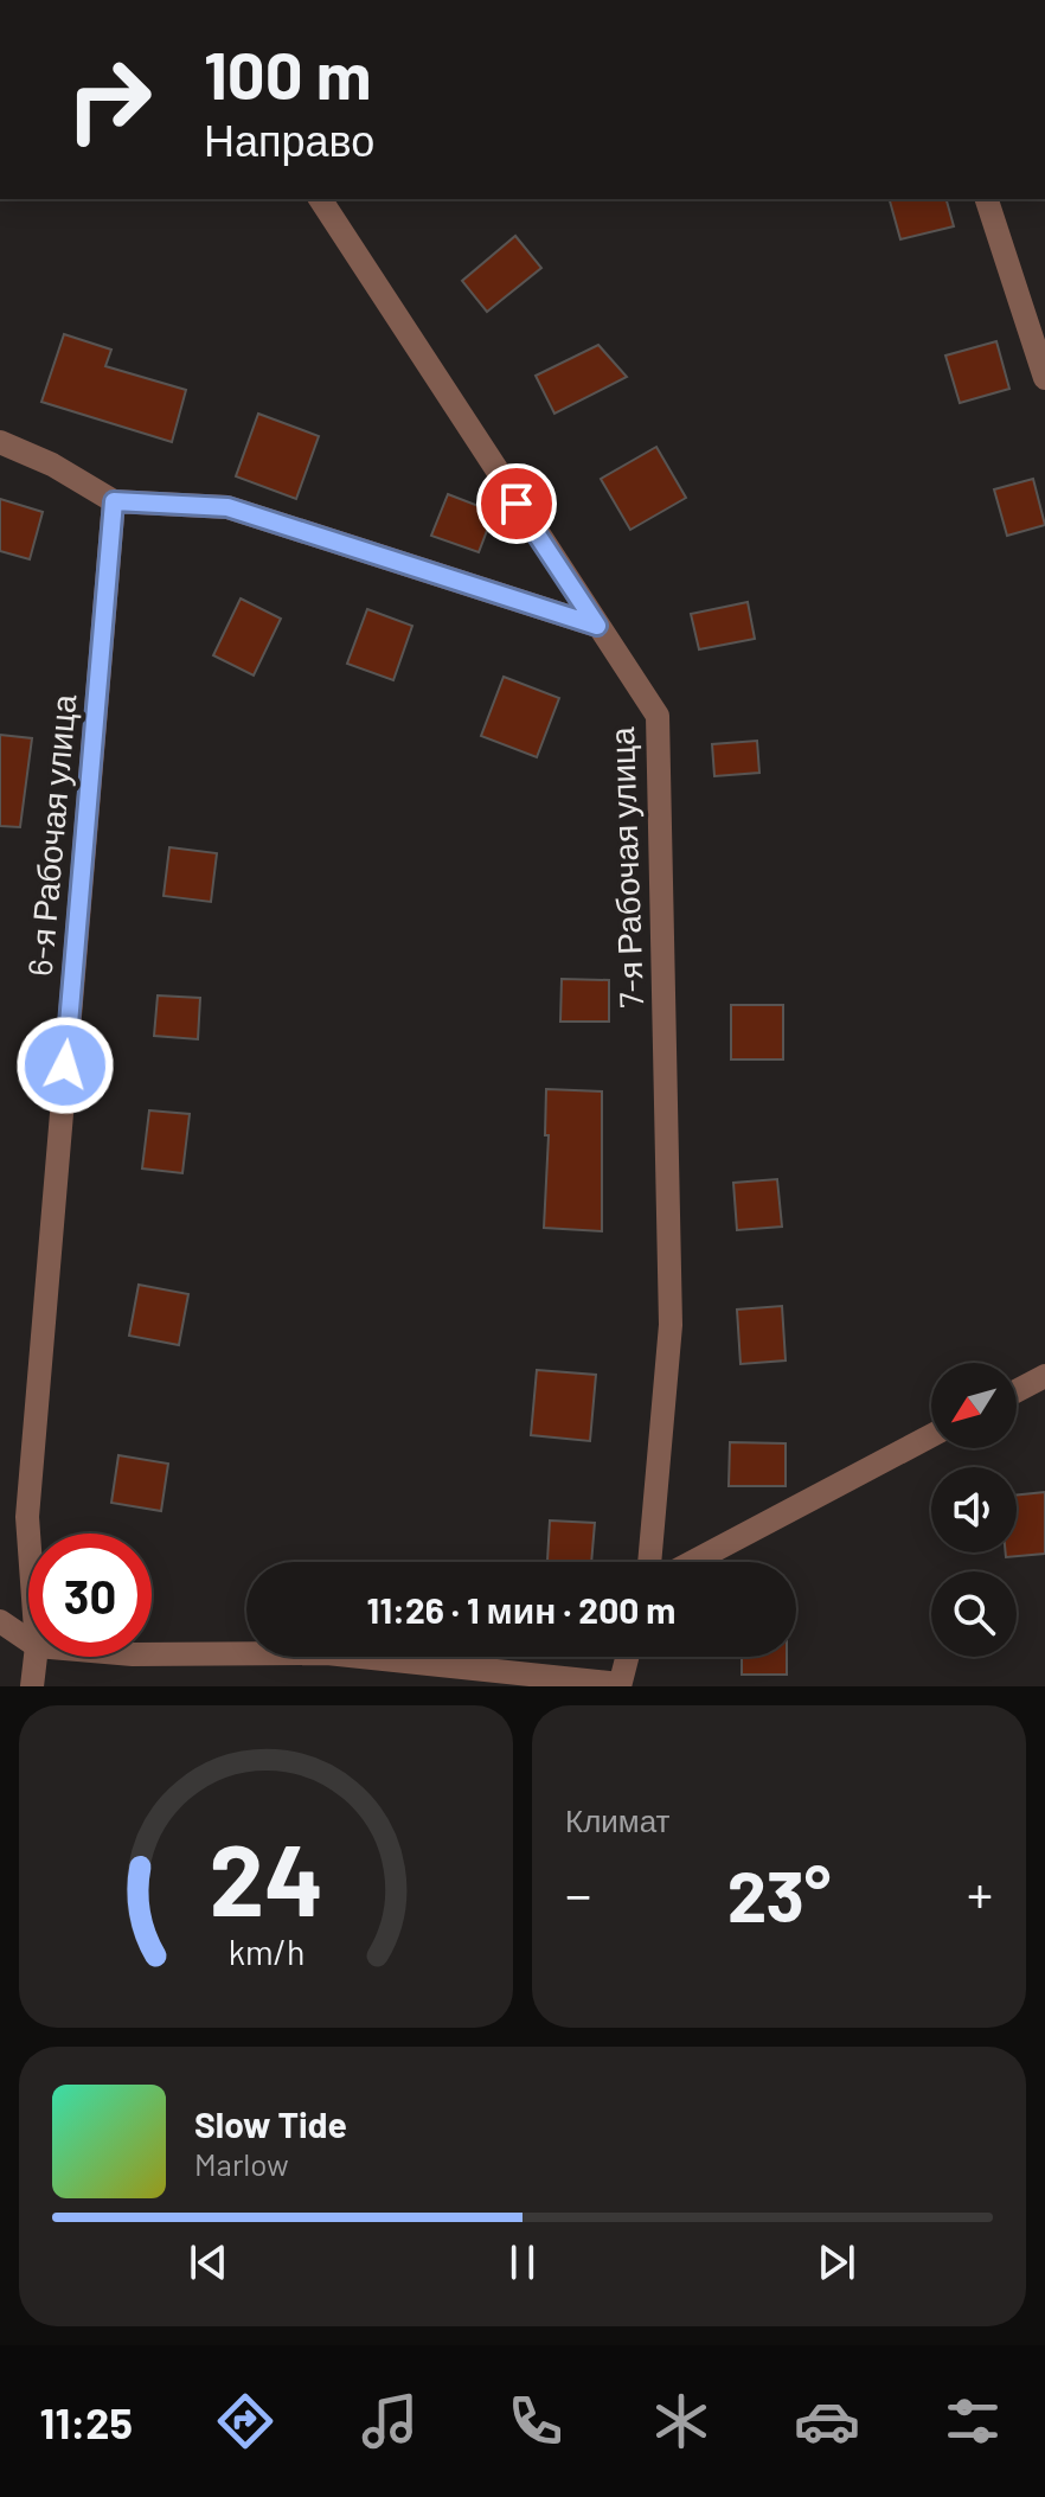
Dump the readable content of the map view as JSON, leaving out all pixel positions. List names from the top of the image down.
{
  "streets": {
    "street": ["6-я Рабочая улица", "7-я Рабочая улица"]
  },
  "north": "bottom left",
  "page": {
    "turn": ["100 m", "Направо"],
    "limit": "30",
    "trip": "11:26 · 1 мин · 200 m",
    "tile": "Климат",
    "heat": ["−", "23°", "+"],
    "song": ["Slow Tide", "Marlow"],
    "tabs": "11:25",
    "gauge": ["24", "km/h"]
  }
}
